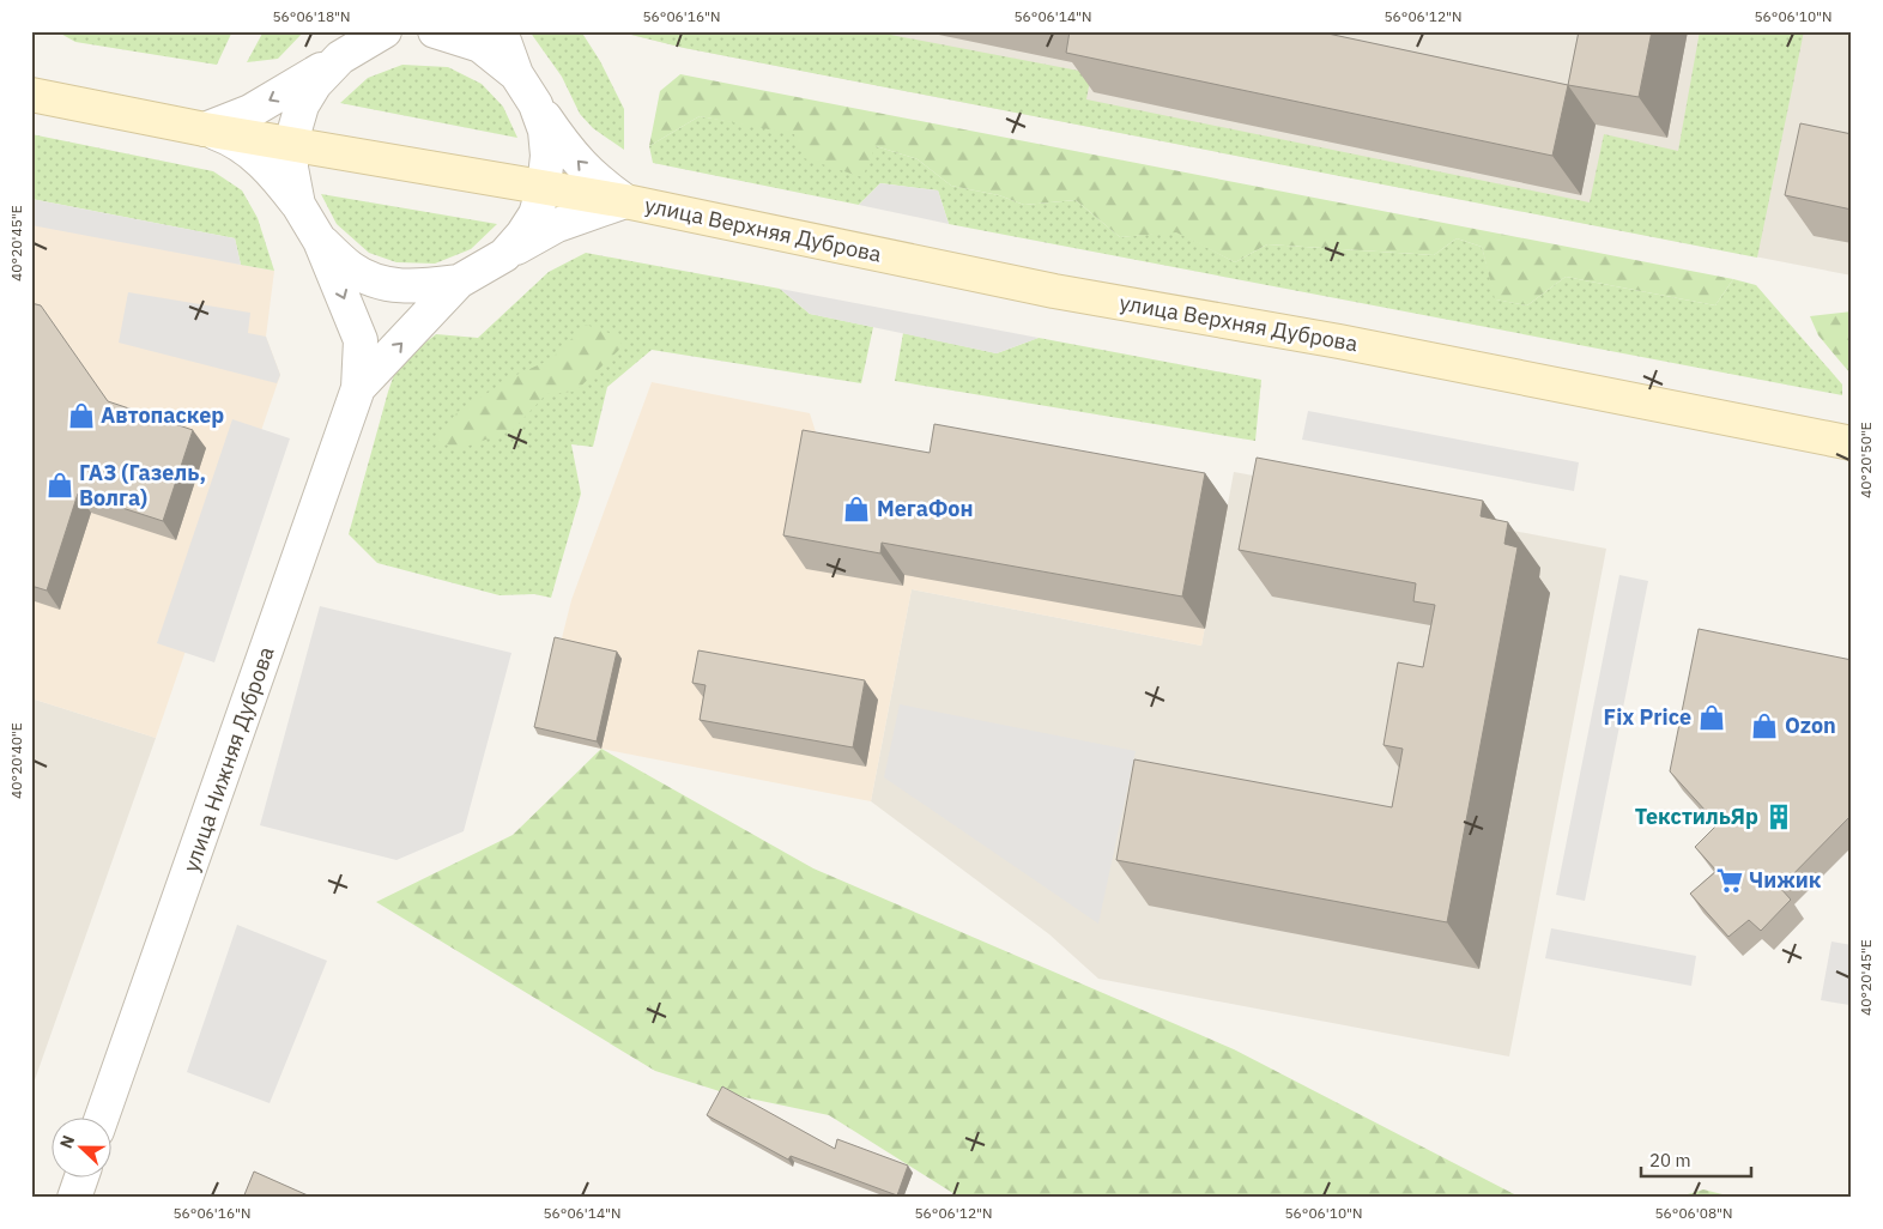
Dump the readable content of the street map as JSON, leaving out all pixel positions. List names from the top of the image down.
{
  "streets": {
    "main road": ["улица Верхняя Дуброва"],
    "street": ["улица Нижняя Дуброва"]
  },
  "crossings": [
    ["улица Верхняя Дуброва", "улица Нижняя Дуброва"]
  ],
  "places": {
    "shop": [
      "Автопаскер",
      "ГАЗ (Газель, Волга)",
      "МегаФон",
      "Fix Price",
      "Ozon"
    ],
    "building": ["ТекстильЯр"],
    "supermarket": ["Чижик"]
  },
  "scale_bar": "20 m",
  "north": "left",
  "coordinates": [
    "56°06'18\"N",
    "56°06'16\"N",
    "56°06'14\"N",
    "56°06'12\"N",
    "56°06'10\"N",
    "40°20'45\"E",
    "40°20'50\"E",
    "40°20'40\"E",
    "56°06'08\"N"
  ]
}
